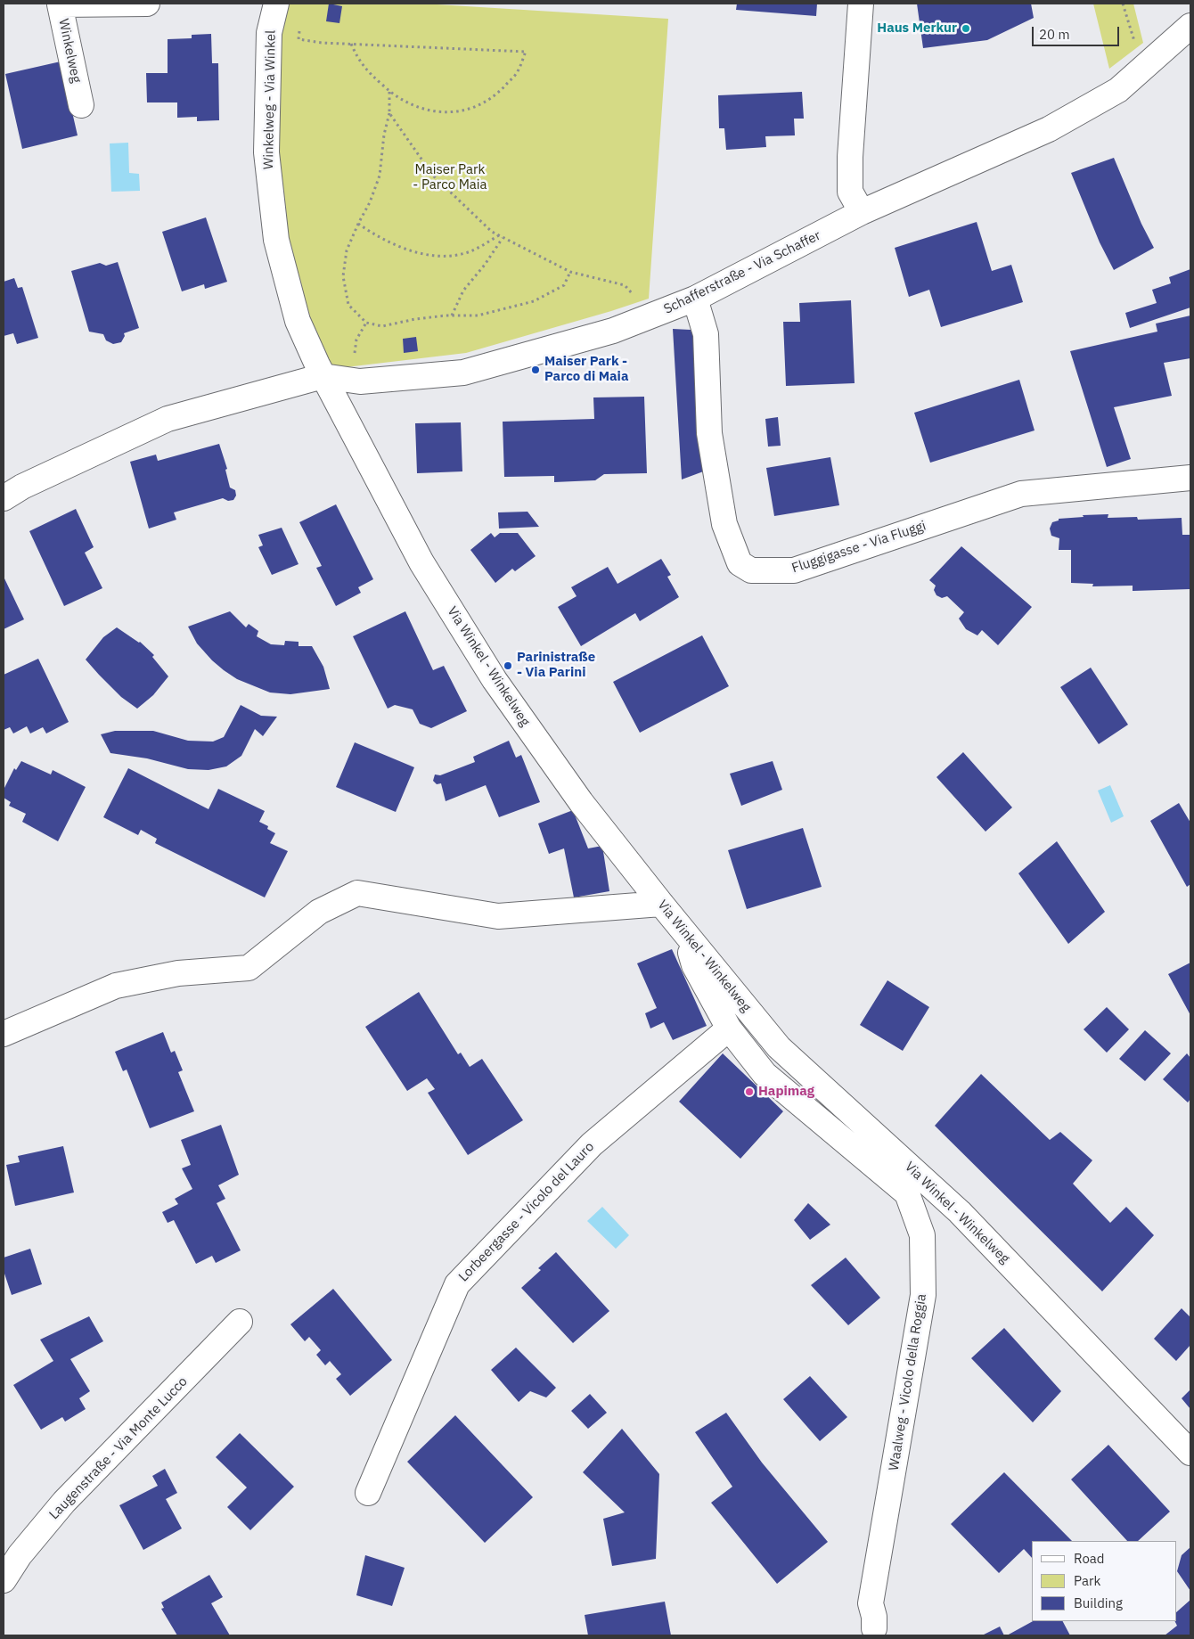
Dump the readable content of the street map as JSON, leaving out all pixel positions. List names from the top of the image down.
{
  "streets": {
    "street": [
      "Winkelweg",
      "Winkelweg - Via Winkel",
      "Schafferstraße - Via Schaffer",
      "Fluggigasse - Via Fluggi",
      "Via Winkel - Winkelweg",
      "Lorbeergasse - Vicolo del Lauro",
      "Waalweg - Vicolo della Roggia",
      "Laugenstraße - Via Monte Lucco"
    ]
  },
  "crossings": [
    ["Winkelweg - Via Winkel", "Schafferstraße - Via Schaffer"],
    ["Winkelweg - Via Winkel", "Via Winkel - Winkelweg"],
    ["Schafferstraße - Via Schaffer", "Fluggigasse - Via Fluggi"],
    ["Schafferstraße - Via Schaffer", "Via Winkel - Winkelweg"],
    ["Via Winkel - Winkelweg", "Waalweg - Vicolo della Roggia"],
    ["Lorbeergasse - Vicolo del Lauro", "Waalweg - Vicolo della Roggia"]
  ],
  "parks": ["Maiser Park - Parco Maia"],
  "places": [
    "Haus Merkur",
    "Maiser Park - Parco di Maia",
    "Parinistraße - Via Parini",
    "Hapimag"
  ],
  "legend": ["Road", "Park", "Building"],
  "scale_bar": "20 m"
}
